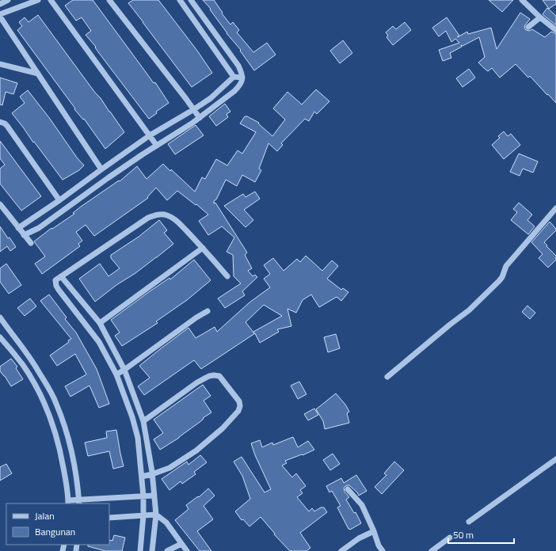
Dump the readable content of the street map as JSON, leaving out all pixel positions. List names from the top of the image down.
{
  "legend": ["Jalan", "Bangunan"],
  "scale_bar": "50 m"
}
